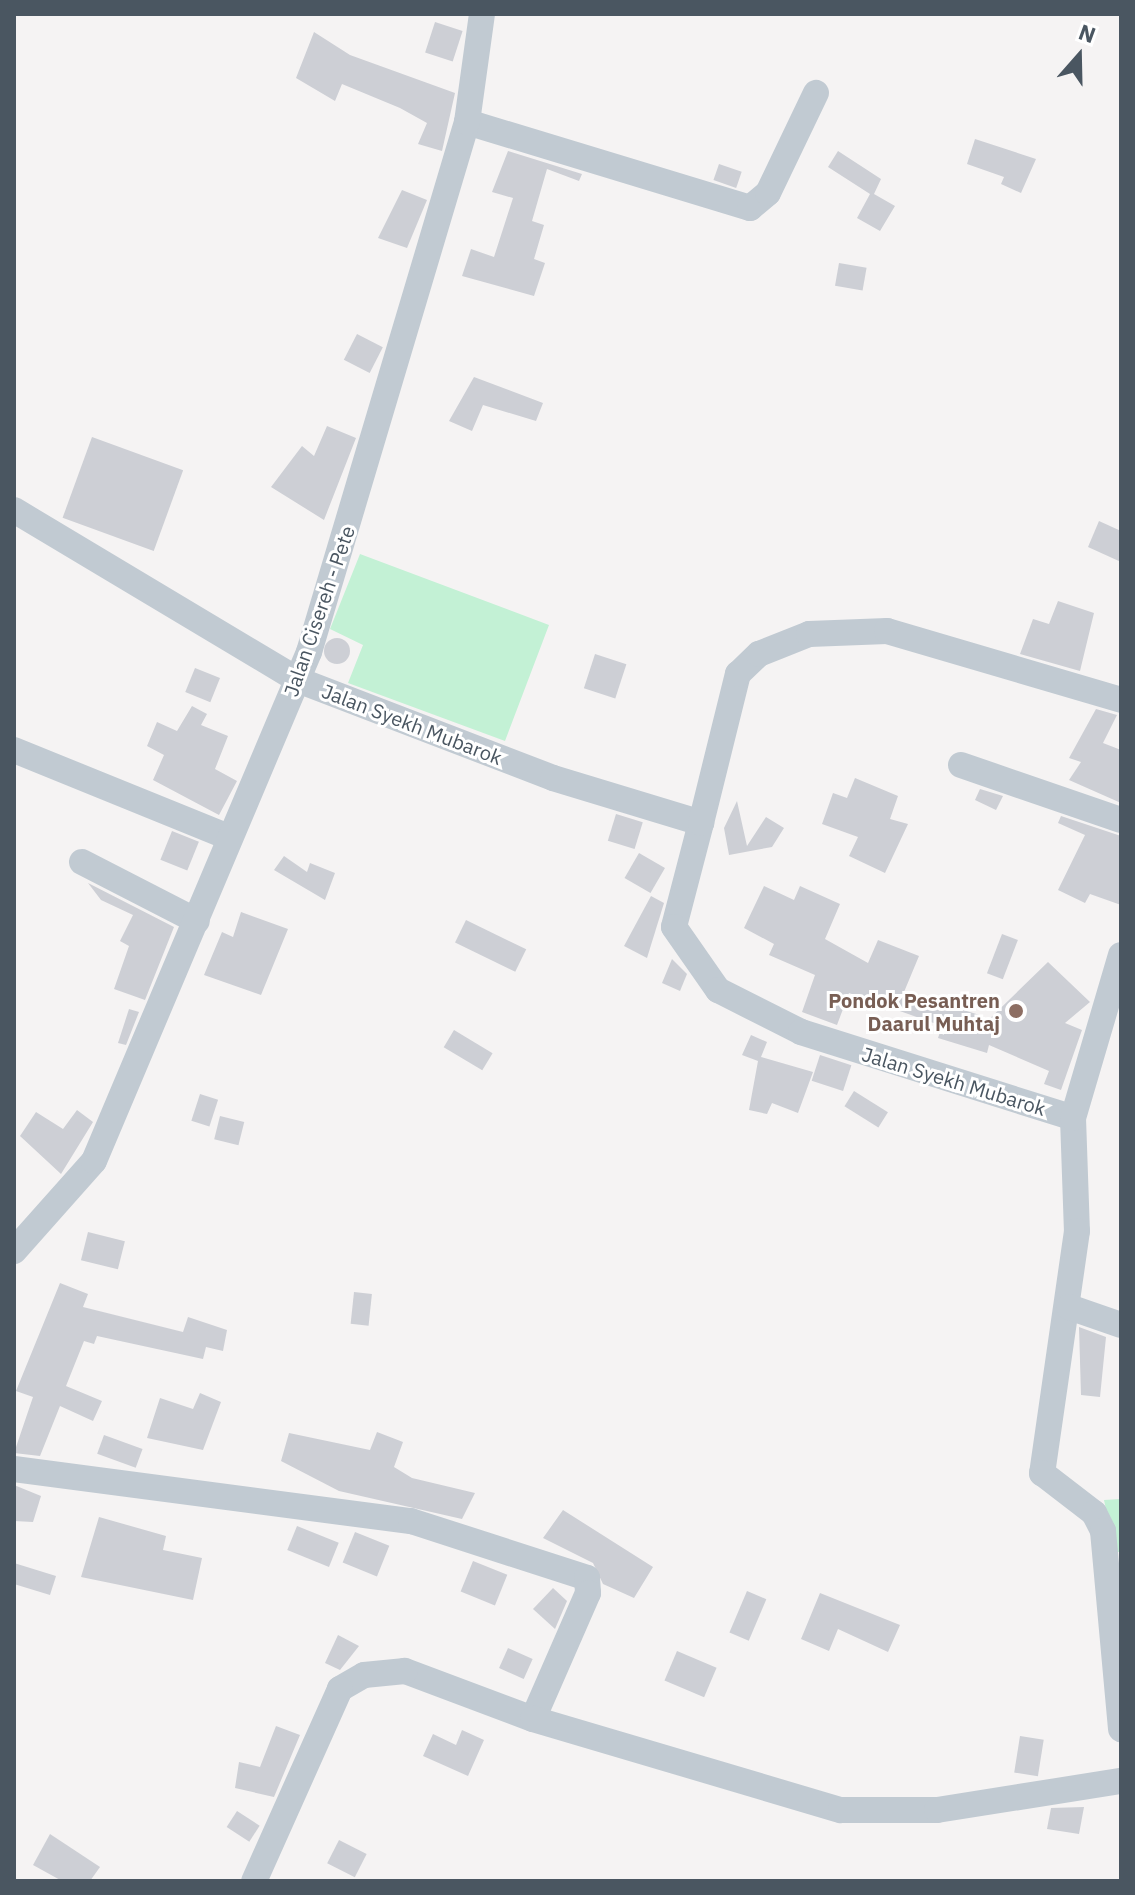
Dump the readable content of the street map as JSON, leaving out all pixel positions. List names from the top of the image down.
{
  "streets": {
    "street": ["Jalan Cisereh - Pete", "Jalan Syekh Mubarok"]
  },
  "crossings": [
    ["Jalan Cisereh - Pete", "Jalan Syekh Mubarok"]
  ],
  "places": ["Pondok Pesantren Daarul Muhtaj"],
  "north": "top"
}
